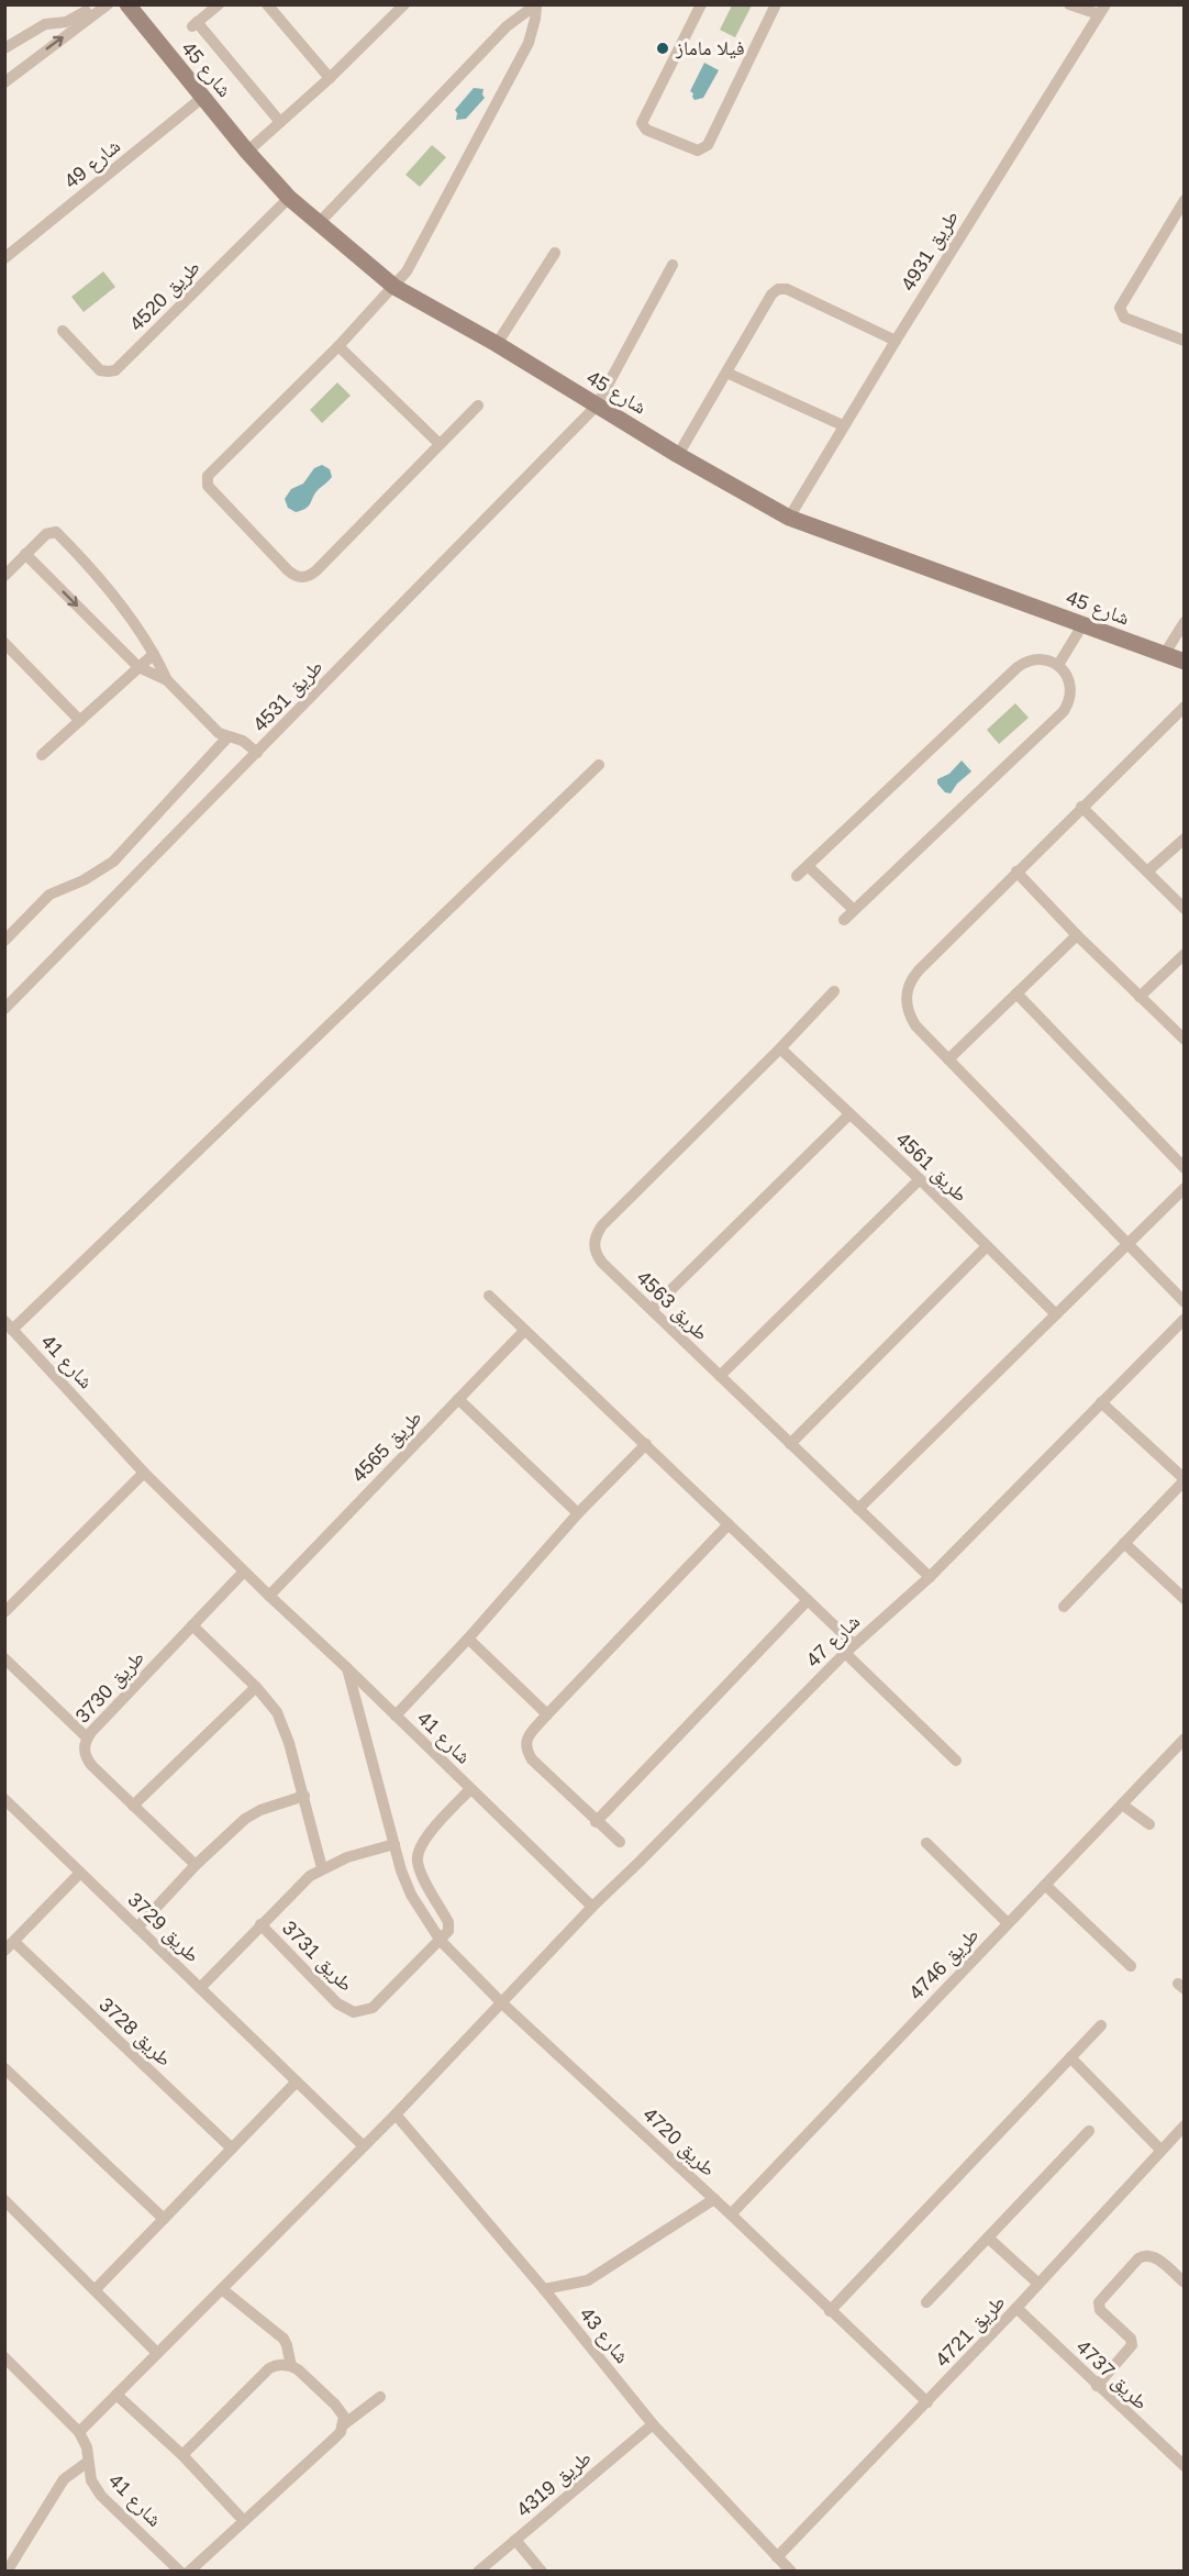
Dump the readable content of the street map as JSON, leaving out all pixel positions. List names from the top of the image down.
{
  "streets": {
    "street": [
      "شارع 45",
      "شارع 49",
      "طريق 4931",
      "طريق 4520",
      "طريق 4531",
      "طريق 4561",
      "طريق 4563",
      "شارع 41",
      "طريق 4565",
      "شارع 47",
      "طريق 3730",
      "طريق 3729",
      "طريق 3731",
      "طريق 4746",
      "طريق 3728",
      "طريق 4720",
      "طريق 4721",
      "شارع 43",
      "طريق 4737",
      "طريق 4319"
    ]
  },
  "crossings": [
    ["شارع 45", "شارع 49"],
    ["شارع 45", "طريق 4931"],
    ["شارع 45", "طريق 4520"],
    ["شارع 45", "طريق 4531"],
    ["طريق 4561", "طريق 4563"],
    ["طريق 4563", "شارع 47"],
    ["شارع 41", "طريق 4565"],
    ["شارع 41", "شارع 47"],
    ["شارع 41", "طريق 3730"],
    ["طريق 3729", "طريق 3731"],
    ["طريق 4746", "طريق 4720"],
    ["طريق 4720", "طريق 4721"],
    ["طريق 4721", "شارع 43"],
    ["طريق 4721", "طريق 4737"],
    ["شارع 43", "طريق 4319"]
  ],
  "places": ["فيلا ماماز"]
}
